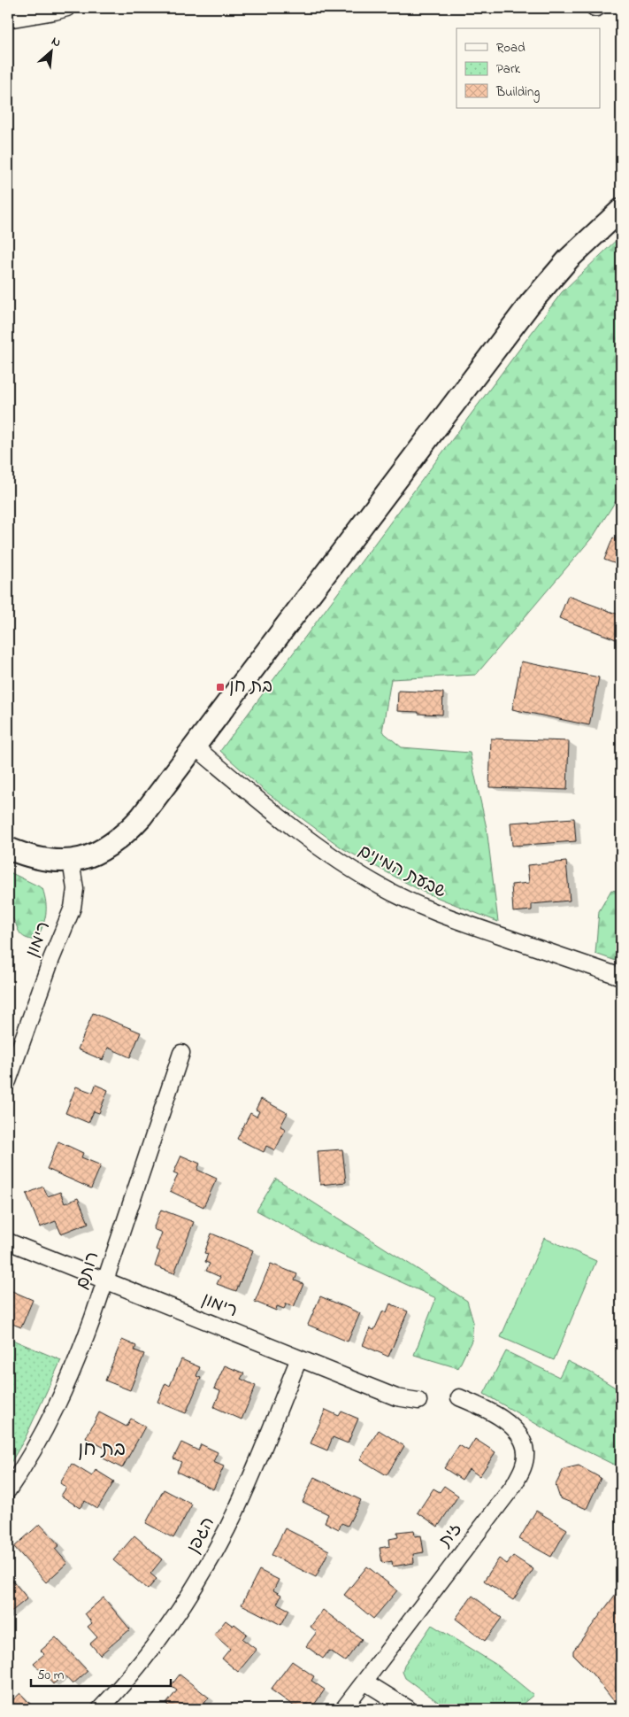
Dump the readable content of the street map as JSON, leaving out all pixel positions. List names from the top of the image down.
{
  "streets": {
    "street": [
      "שבעת המינים",
      "רימון",
      "רותם",
      "הגפן",
      "זית"
    ]
  },
  "crossings": [
    ["רימון", "רותם"],
    ["רימון", "הגפן"]
  ],
  "districts": ["בת חן"],
  "places": {
    "transit": ["בת חן"]
  },
  "legend": ["Road", "Park", "Building"],
  "scale_bar": "50 m",
  "north": "top right"
}
